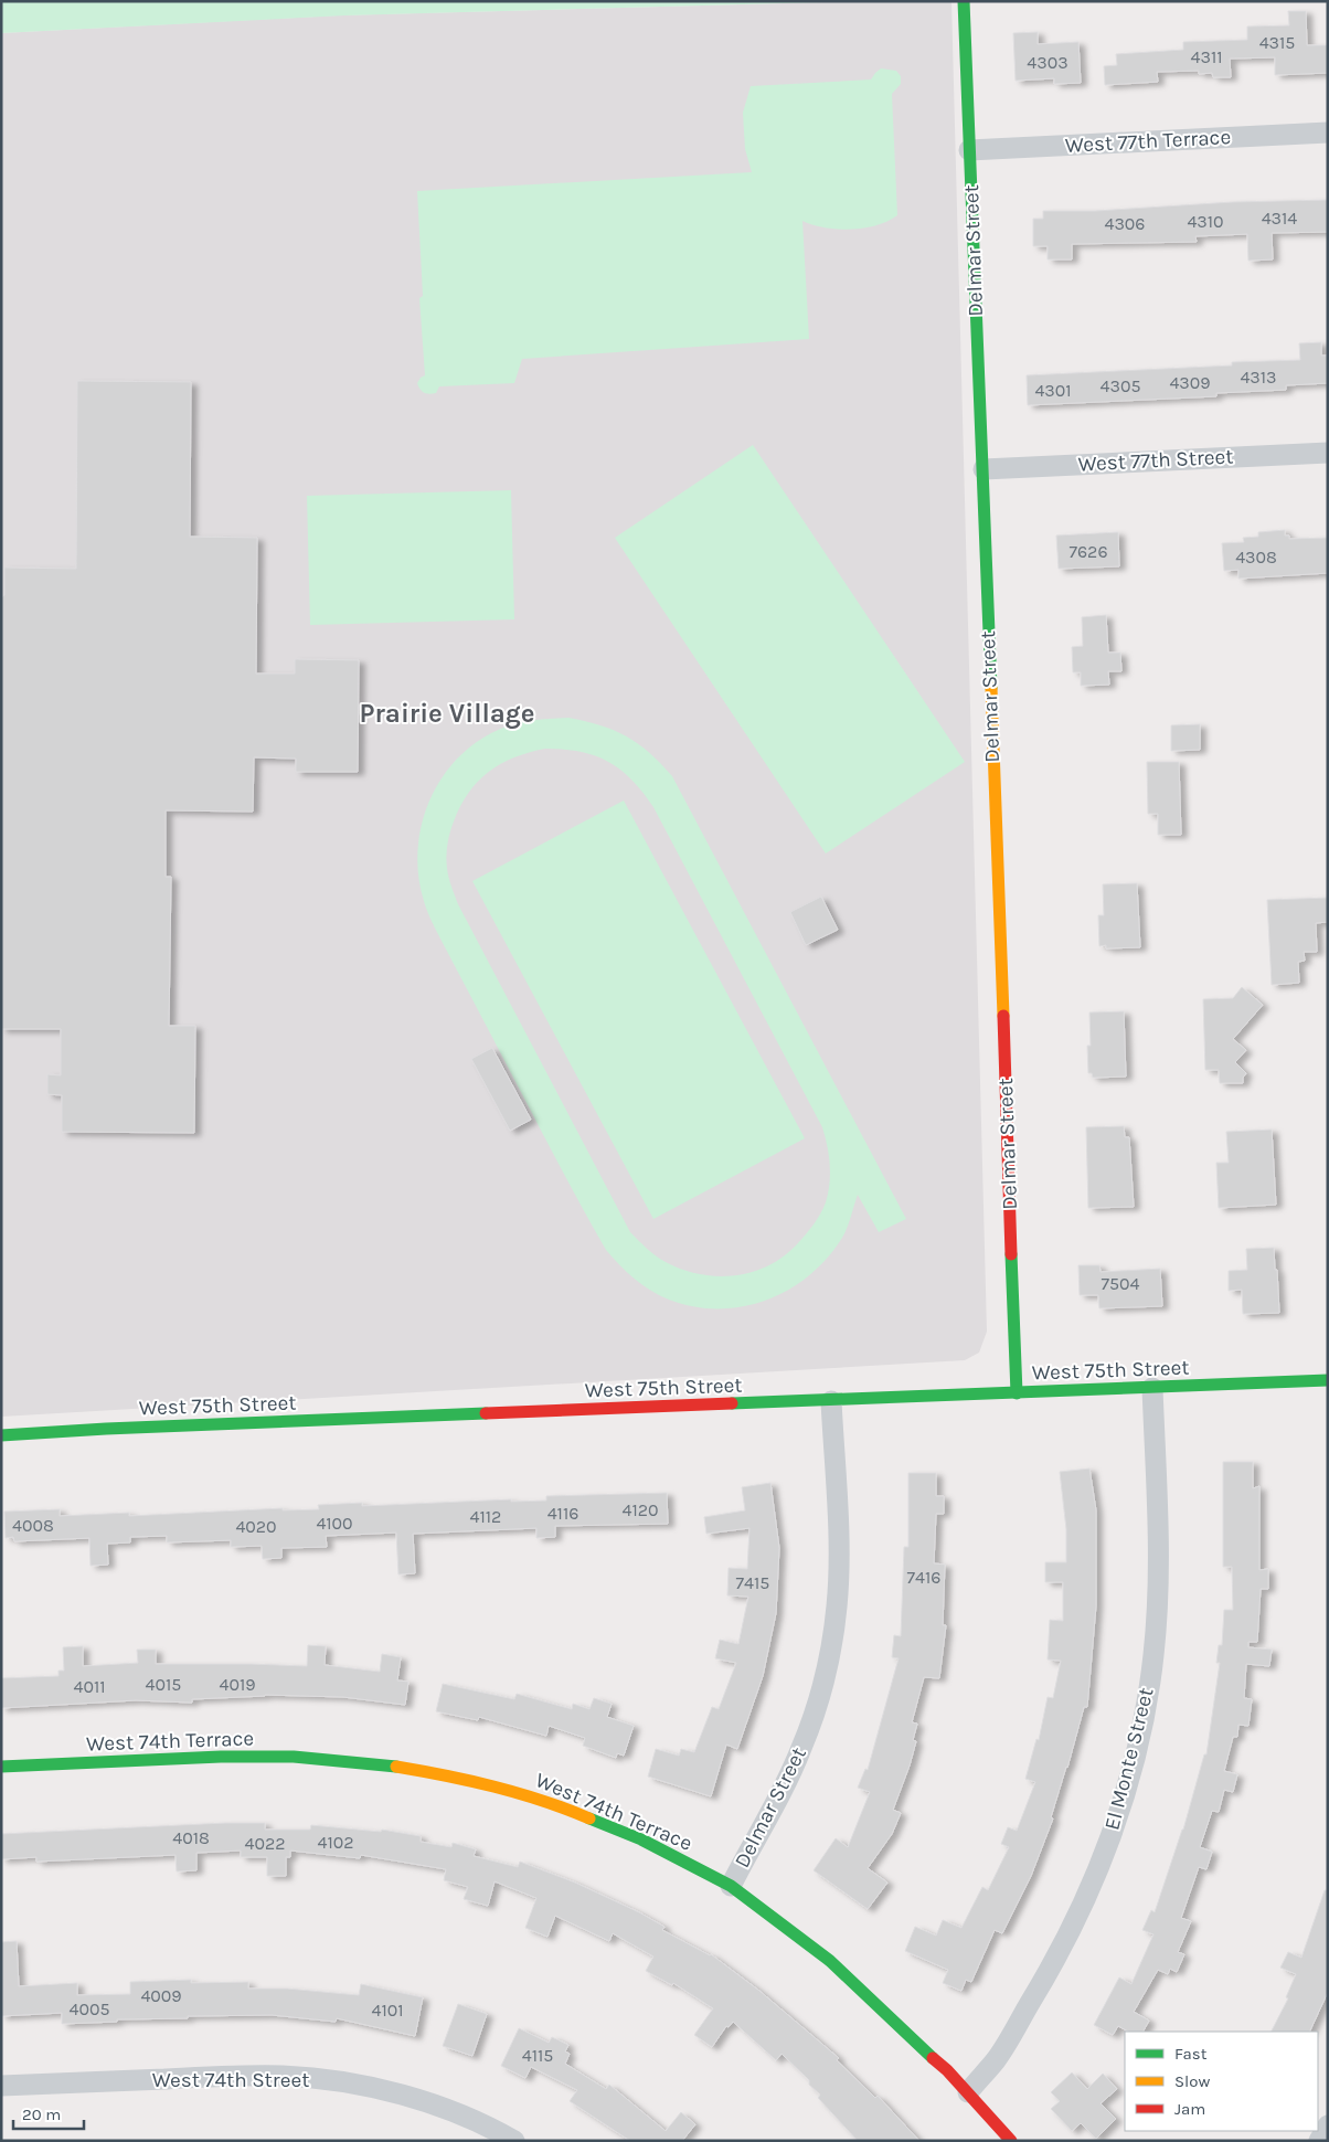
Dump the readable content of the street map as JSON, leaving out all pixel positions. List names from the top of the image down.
{
  "streets": {
    "street": [
      "West 77th Terrace",
      "Delmar Street",
      "West 77th Street",
      "West 75th Street",
      "West 74th Terrace",
      "El Monte Street",
      "West 74th Street"
    ]
  },
  "crossings": [
    ["West 77th Terrace", "Delmar Street"],
    ["Delmar Street", "West 77th Street"],
    ["Delmar Street", "West 75th Street"],
    ["Delmar Street", "West 74th Terrace"],
    ["West 75th Street", "El Monte Street"],
    ["West 74th Terrace", "El Monte Street"]
  ],
  "districts": ["Prairie Village"],
  "house_numbers": [
    "4315",
    "4311",
    "4303",
    "4314",
    "4310",
    "4306",
    "4313",
    "4309",
    "4305",
    "4301",
    "7626",
    "4308",
    "7504",
    "4120",
    "4116",
    "4112",
    "4100",
    "4008",
    "4020",
    "7416",
    "7415",
    "4015",
    "4019",
    "4011",
    "4018",
    "4102",
    "4022",
    "4009",
    "4005",
    "4101",
    "4115"
  ],
  "legend": ["Fast", "Slow", "Jam"],
  "scale_bar": "20 m"
}
